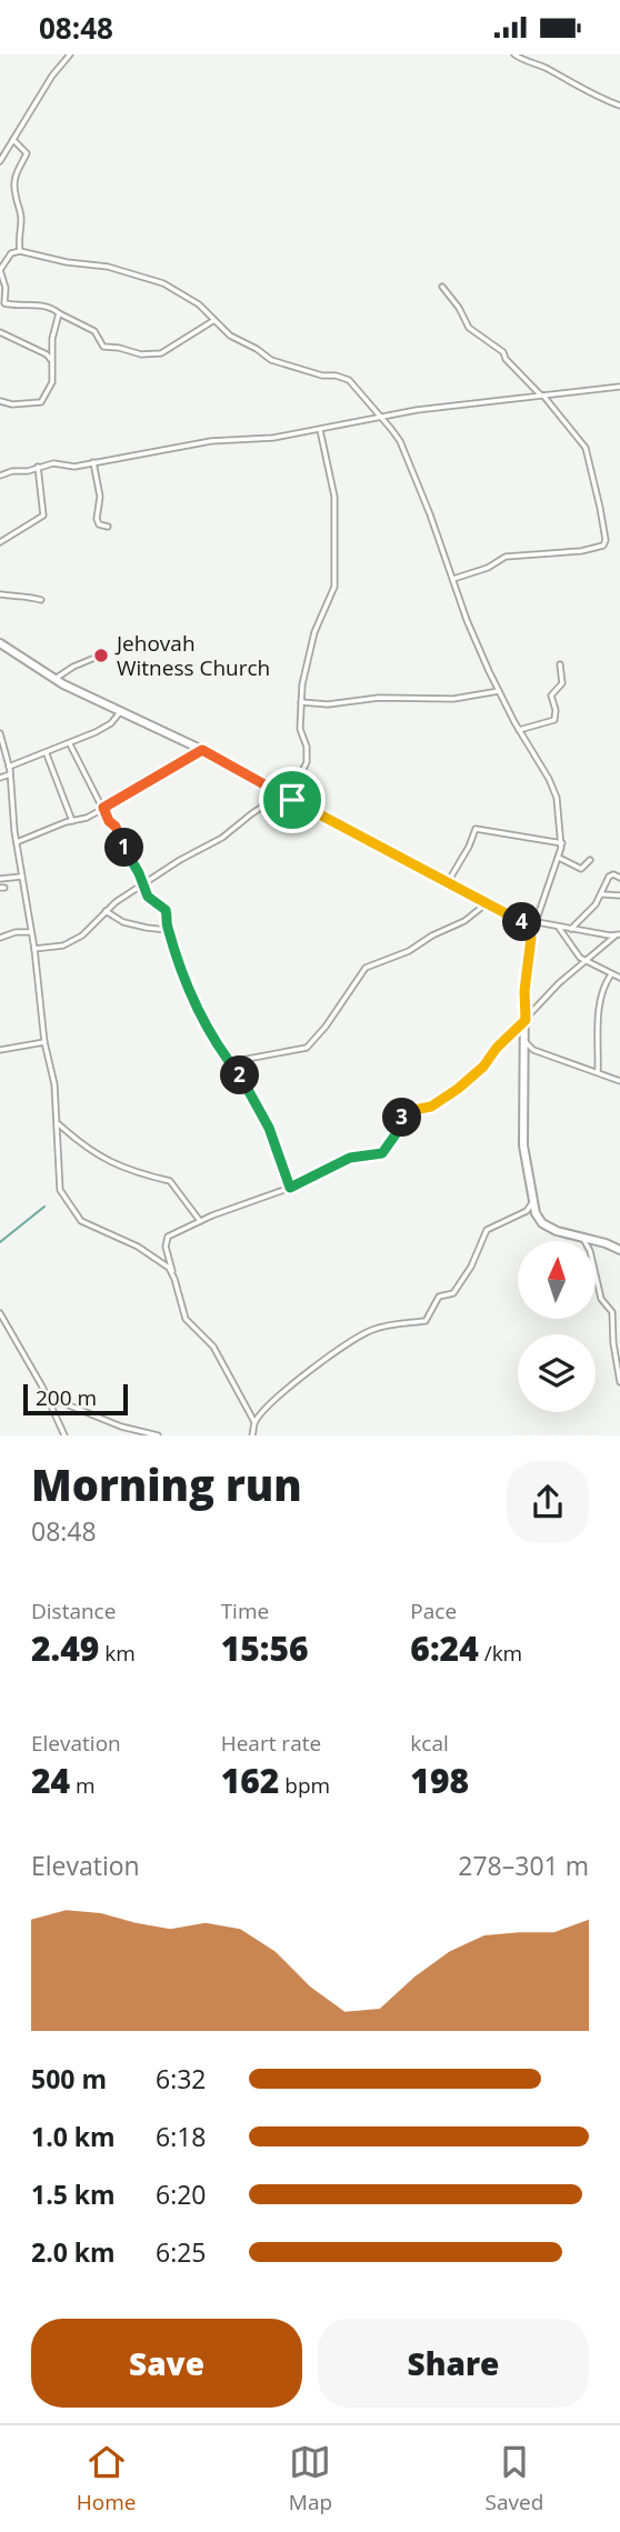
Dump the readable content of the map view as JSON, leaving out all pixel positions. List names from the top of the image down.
{
  "places": ["Jehovah Witness Church"],
  "scale_bar": "200 m",
  "north": "top",
  "page": {
    "status": "08:48",
    "pins": [
      "1",
      "4",
      "2",
      "3"
    ],
    "scale": "200 m",
    "heading": ["Morning run", "08:48"],
    "stats": [
      ["Distance", "2.49 km"],
      ["Time", "15:56"],
      ["Pace", "6:24 /km"],
      ["Elevation", "24 m"],
      ["Heart rate", "162 bpm"],
      ["kcal", "198"]
    ],
    "chart": ["Elevation", "278–301 m"],
    "list": [
      {
        "name": "500 m",
        "note": "6:32"
      },
      {
        "name": "1.0 km",
        "note": "6:18"
      },
      {
        "name": "1.5 km",
        "note": "6:20"
      },
      {
        "name": "2.0 km",
        "note": "6:25"
      }
    ],
    "buttons": ["Save", "Share"],
    "tabs": ["Home", "Map", "Saved"]
  }
}
